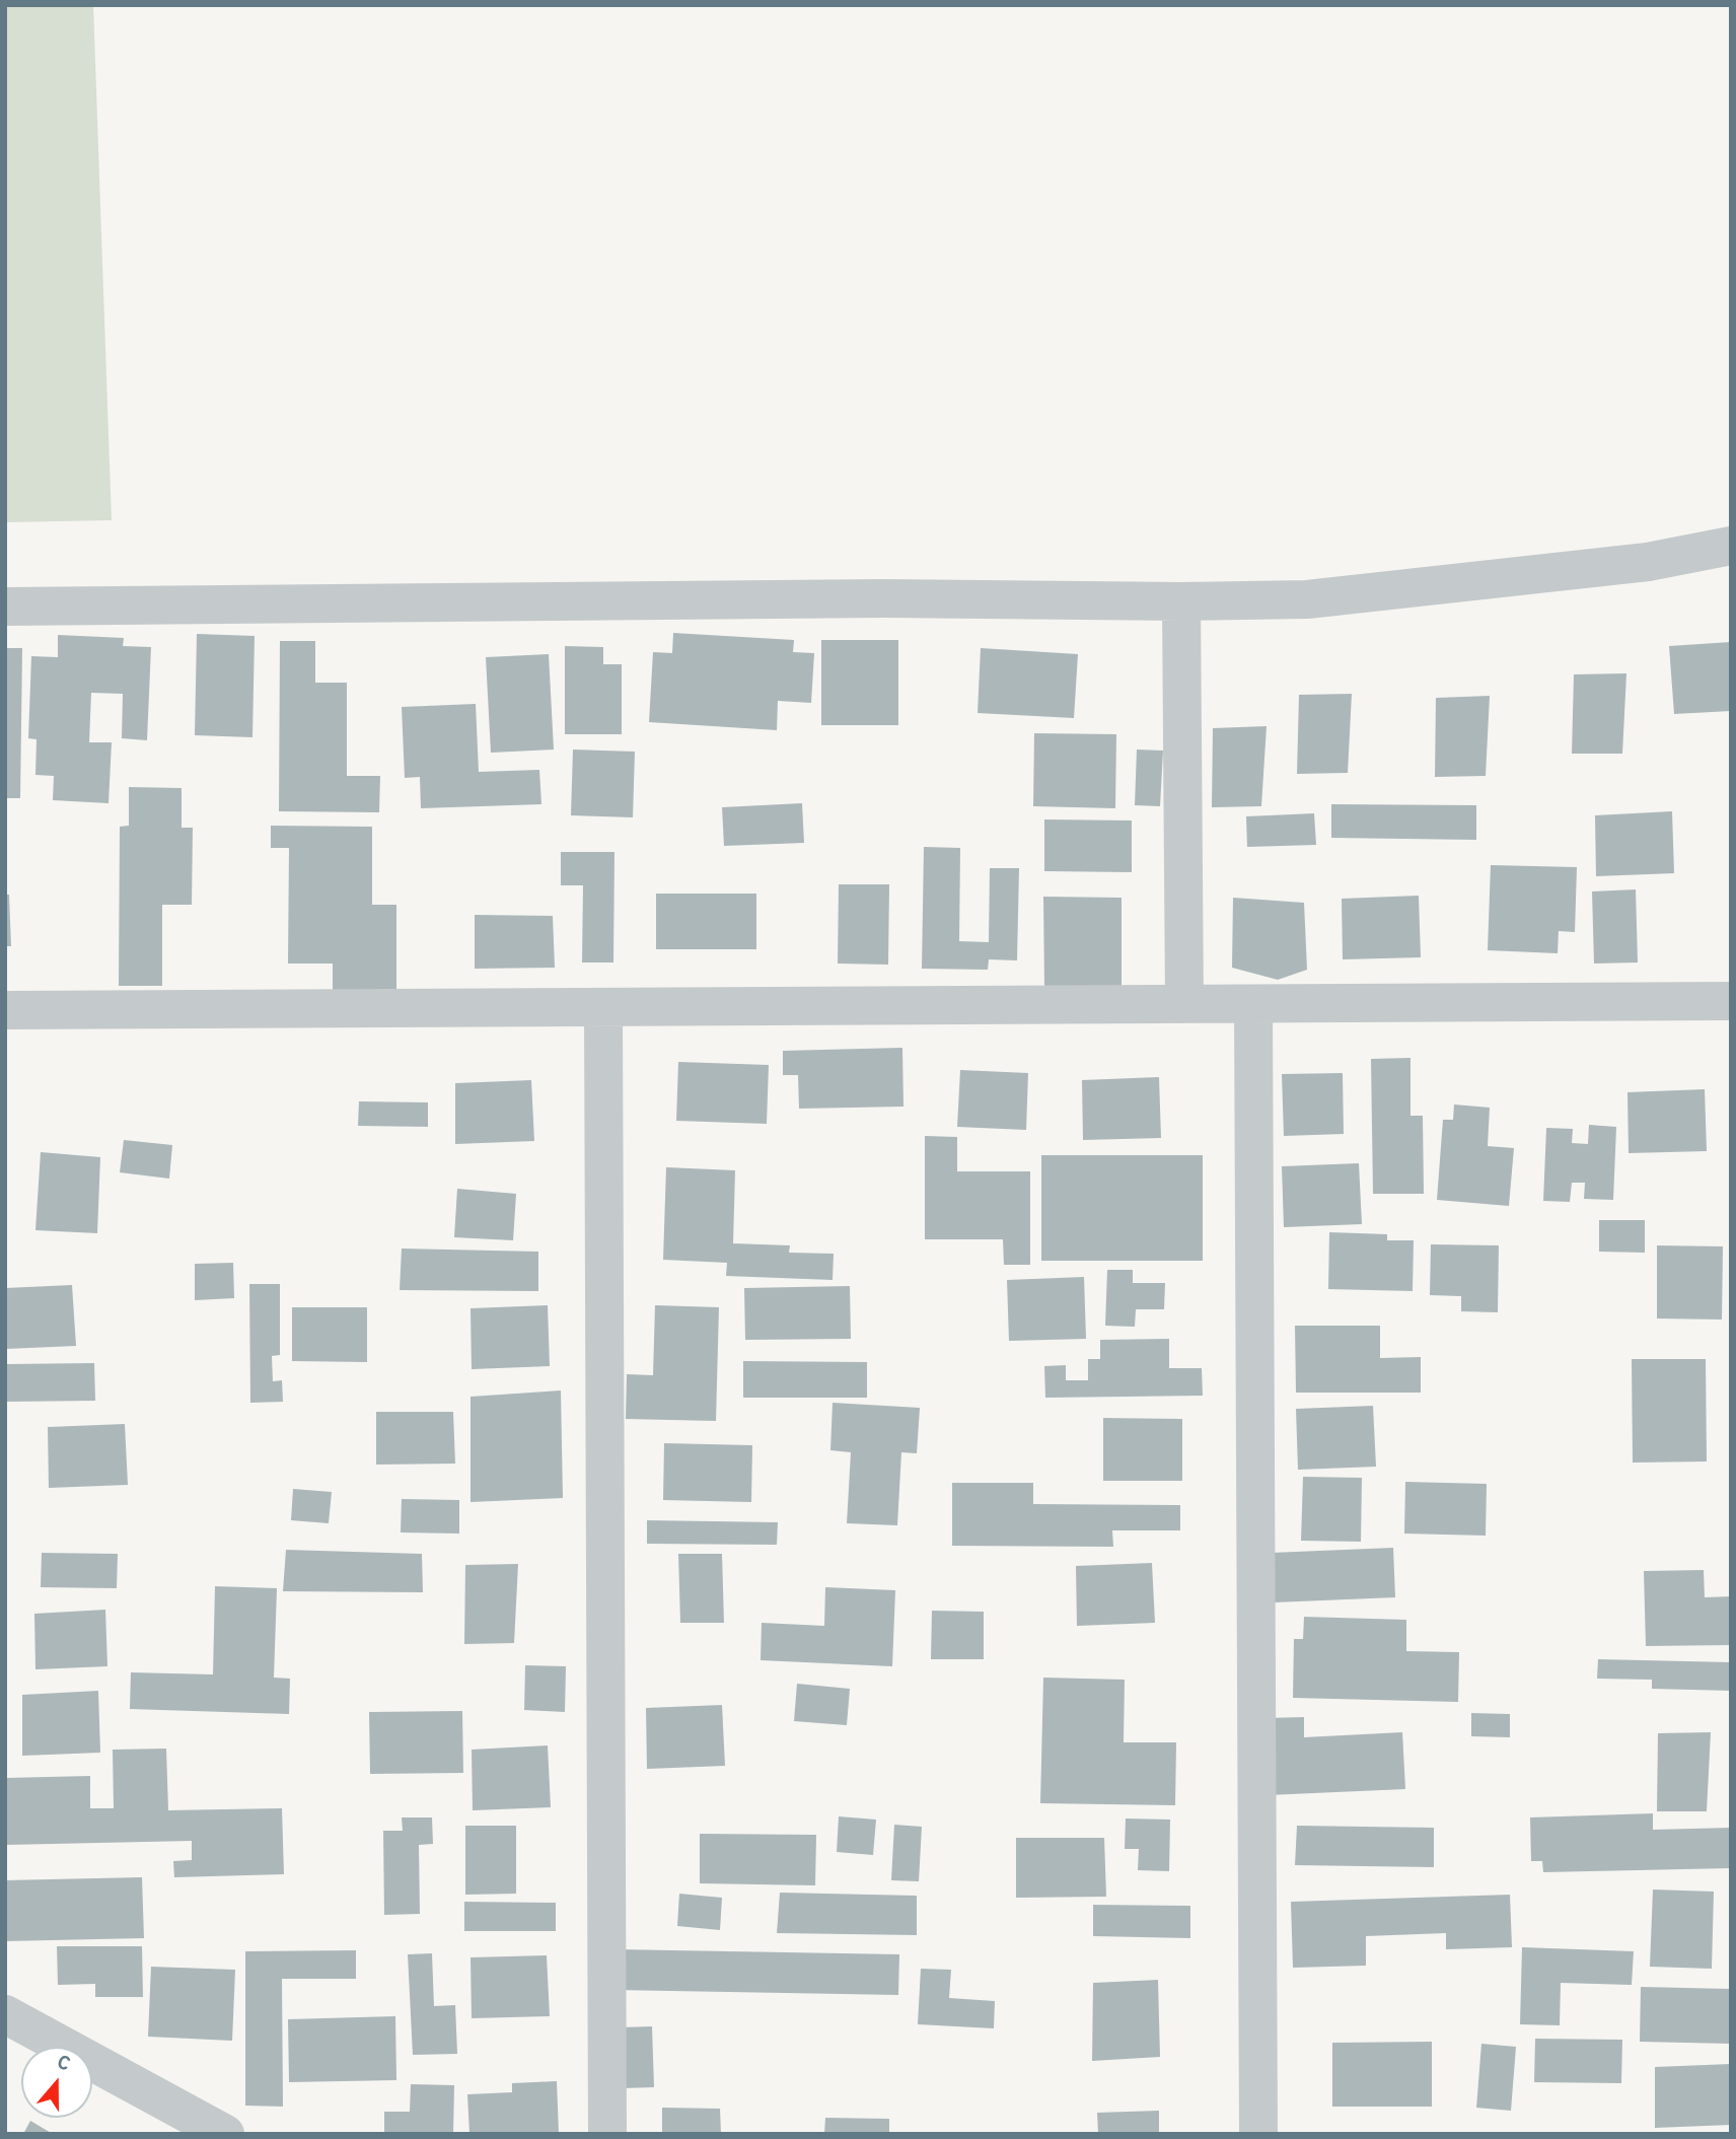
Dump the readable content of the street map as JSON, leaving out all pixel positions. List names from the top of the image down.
{
  "north": "top"
}
